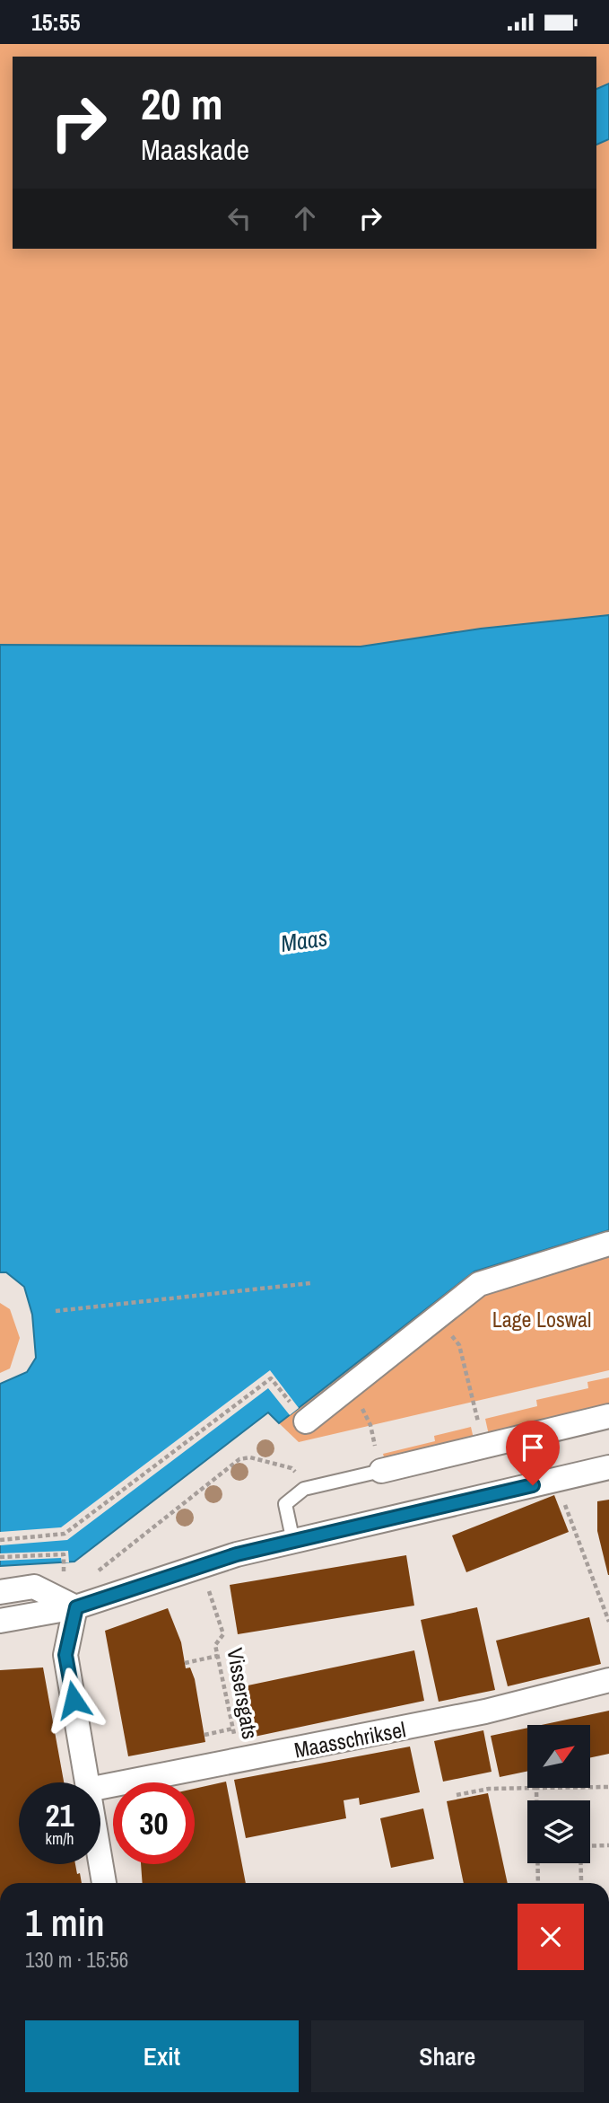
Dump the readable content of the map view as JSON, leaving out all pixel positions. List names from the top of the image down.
{
  "streets": {
    "street": ["Maasschriksel"],
    "path": ["Vissersgats"]
  },
  "crossings": [
    ["Vissersgats", "Maasschriksel"]
  ],
  "water": ["Maas"],
  "parks": ["Lage Loswal"],
  "north": "top right",
  "page": {
    "status": "15:55",
    "turn": ["20 m", "Maaskade"],
    "speed": "21 km/h",
    "limit": "30",
    "heading": ["1 min", "130 m · 15:56"],
    "buttons": ["Exit", "Share"]
  }
}
